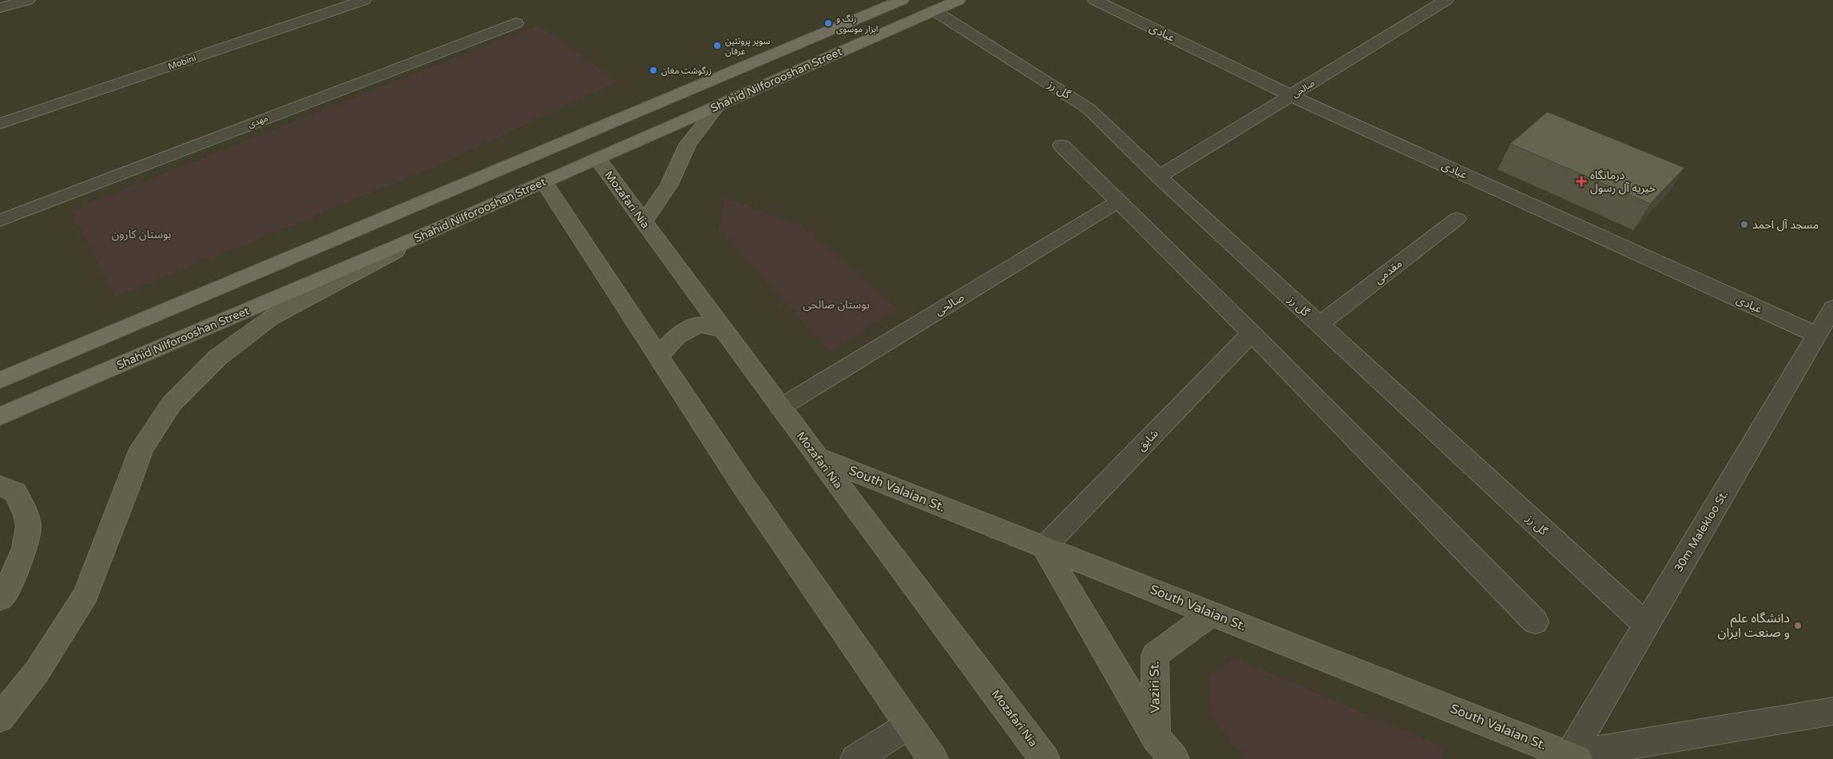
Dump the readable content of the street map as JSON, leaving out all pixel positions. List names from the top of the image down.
{
  "streets": {
    "main road": [
      "Shahid Nilforooshan Street",
      "Mozafari Nia",
      "South Valaian St.",
      "Vaziri St."
    ],
    "street": [
      "عبادی",
      "Mobini",
      "صالحی",
      "گل رز",
      "مهدی",
      "مقدمی",
      "شایق",
      "30m Malekloo St."
    ]
  },
  "crossings": [
    ["عبادی", "صالحی"],
    ["عبادی", "30m Malekloo St."],
    ["Shahid Nilforooshan Street", "گل رز"],
    ["Shahid Nilforooshan Street", "Mozafari Nia"],
    ["صالحی", "گل رز"],
    ["صالحی", "Mozafari Nia"],
    ["گل رز", "مقدمی"],
    ["گل رز", "30m Malekloo St."],
    ["Mozafari Nia", "South Valaian St."],
    ["شایق", "South Valaian St."],
    ["South Valaian St.", "30m Malekloo St."],
    ["South Valaian St.", "Vaziri St."]
  ],
  "parks": ["بوستان کارون", "بوستان صالحی"],
  "places": {
    "other": [
      "رنگ و ابزار موسوی",
      "سوپر پروتئین عرفان",
      "زرگوشت مغان",
      "مسجد آل احمد",
      "دانشگاه علم و صنعت ایران"
    ],
    "health": ["درمانگاه خیریه آل رسول"]
  }
}
